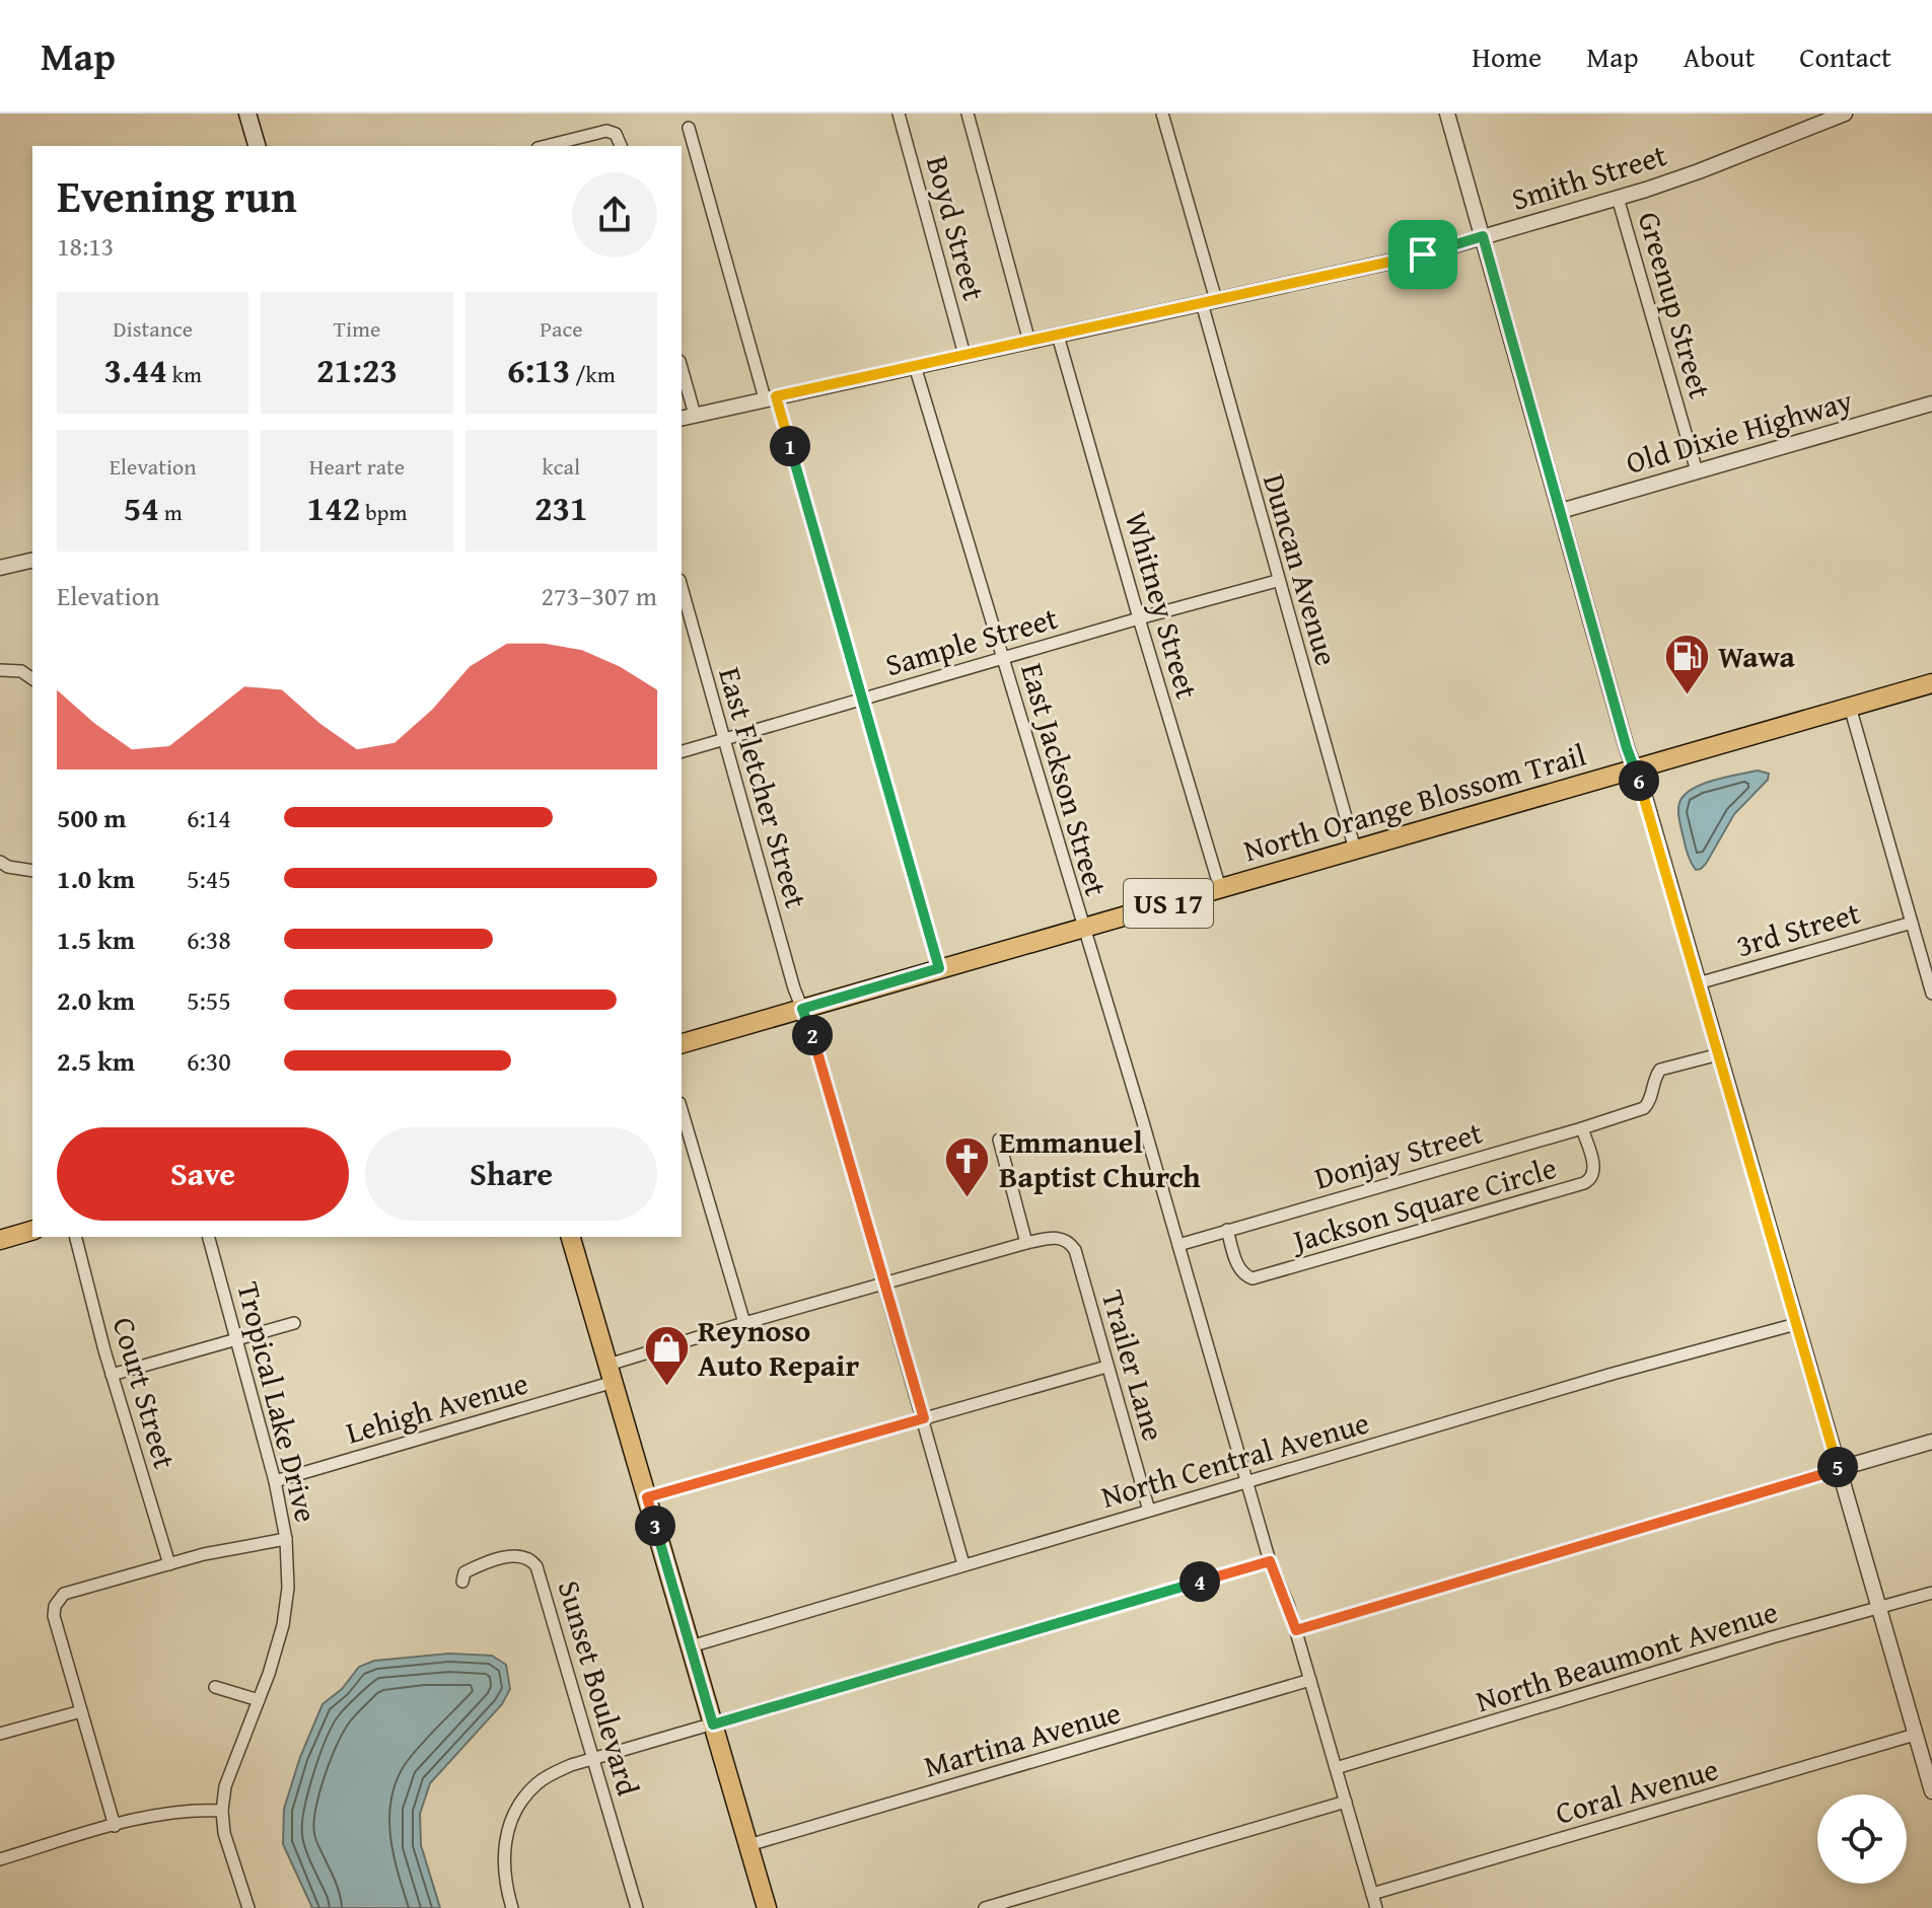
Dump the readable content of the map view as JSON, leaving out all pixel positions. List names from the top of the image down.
{
  "streets": {
    "main road": ["North Orange Blossom Trail", "US 17"],
    "street": [
      "Smith Street",
      "Boyd Street",
      "Greenup Street",
      "Old Dixie Highway",
      "Duncan Avenue",
      "Whitney Street",
      "Sample Street",
      "East Jackson Street",
      "East Fletcher Street",
      "3rd Street",
      "Donjay Street",
      "Jackson Square Circle",
      "Trailer Lane",
      "Court Street",
      "Tropical Lake Drive",
      "Lehigh Avenue",
      "North Central Avenue",
      "North Beaumont Avenue",
      "Sunset Boulevard",
      "Martina Avenue",
      "Coral Avenue"
    ]
  },
  "crossings": [
    ["Smith Street", "Greenup Street"],
    ["Greenup Street", "Old Dixie Highway"],
    ["Duncan Avenue", "Sample Street"],
    ["Duncan Avenue", "North Orange Blossom Trail"],
    ["Whitney Street", "Sample Street"],
    ["Whitney Street", "North Orange Blossom Trail"],
    ["Sample Street", "East Jackson Street"],
    ["Sample Street", "East Fletcher Street"],
    ["East Jackson Street", "North Orange Blossom Trail"],
    ["East Jackson Street", "Donjay Street"],
    ["East Jackson Street", "North Central Avenue"],
    ["East Jackson Street", "North Beaumont Avenue"],
    ["East Jackson Street", "Martina Avenue"],
    ["East Jackson Street", "Coral Avenue"],
    ["East Fletcher Street", "North Orange Blossom Trail"],
    ["East Fletcher Street", "Lehigh Avenue"],
    ["East Fletcher Street", "North Central Avenue"],
    ["Donjay Street", "Jackson Square Circle"],
    ["Trailer Lane", "Lehigh Avenue"],
    ["Trailer Lane", "North Central Avenue"],
    ["Tropical Lake Drive", "Lehigh Avenue"]
  ],
  "places": {
    "fuel station": ["Wawa"],
    "church": ["Emmanuel Baptist Church"],
    "shop": ["Reynoso Auto Repair"]
  },
  "page": {
    "header": "Map",
    "nav": [
      "Home",
      "Map",
      "About",
      "Contact"
    ],
    "heading": ["Evening run", "18:13"],
    "stats": [
      ["Distance", "3.44 km"],
      ["Time", "21:23"],
      ["Pace", "6:13 /km"],
      ["Elevation", "54 m"],
      ["Heart rate", "142 bpm"],
      ["kcal", "231"]
    ],
    "pins": [
      "1",
      "6",
      "2",
      "5",
      "3",
      "4"
    ],
    "chart": ["Elevation", "273–307 m"],
    "list": [
      {
        "name": "500 m",
        "note": "6:14"
      },
      {
        "name": "1.0 km",
        "note": "5:45"
      },
      {
        "name": "1.5 km",
        "note": "6:38"
      },
      {
        "name": "2.0 km",
        "note": "5:55"
      },
      {
        "name": "2.5 km",
        "note": "6:30"
      }
    ],
    "buttons": ["Save", "Share"]
  }
}
